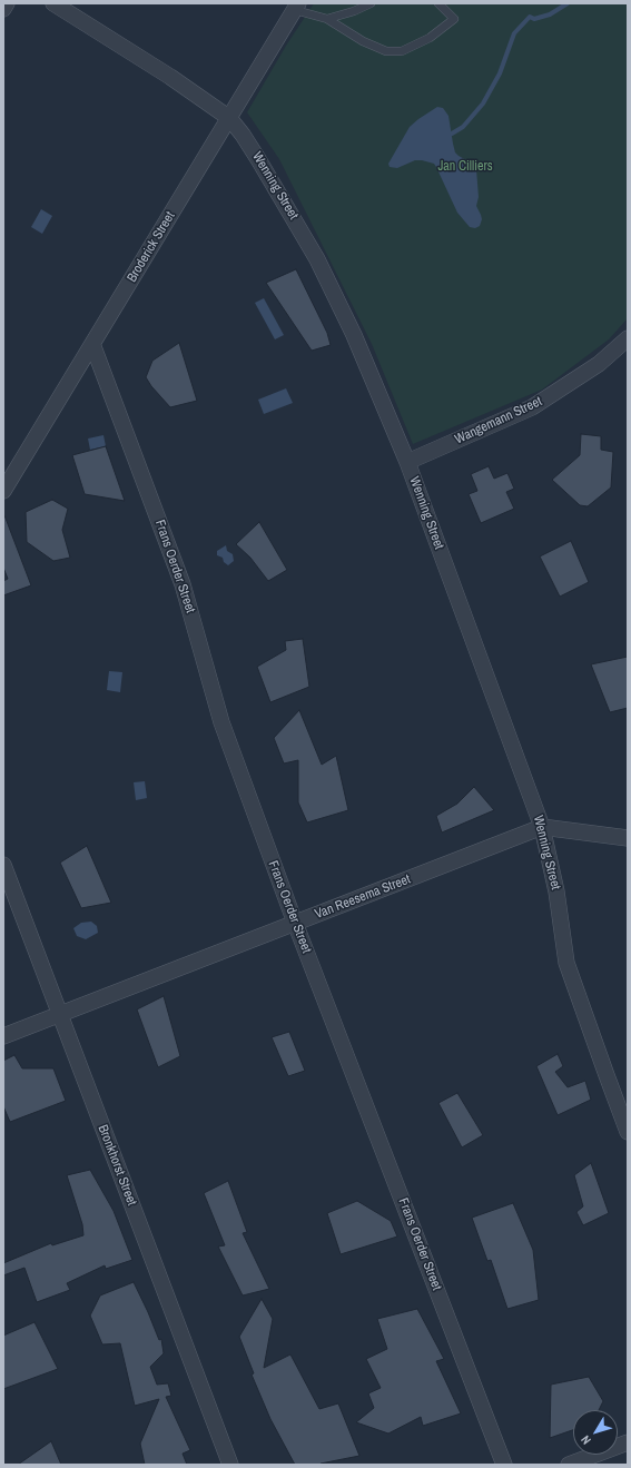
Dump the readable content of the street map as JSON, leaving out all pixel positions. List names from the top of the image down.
{
  "streets": {
    "street": [
      "Wenning Street",
      "Broderick Street",
      "Wangemann Street",
      "Frans Oerder Street",
      "Van Reesema Street",
      "Bronkhorst Street"
    ]
  },
  "crossings": [
    ["Wenning Street", "Broderick Street"],
    ["Wenning Street", "Wangemann Street"],
    ["Wenning Street", "Van Reesema Street"],
    ["Broderick Street", "Frans Oerder Street"],
    ["Frans Oerder Street", "Van Reesema Street"],
    ["Van Reesema Street", "Bronkhorst Street"]
  ],
  "parks": ["Jan Cilliers"],
  "north": "bottom left"
}
